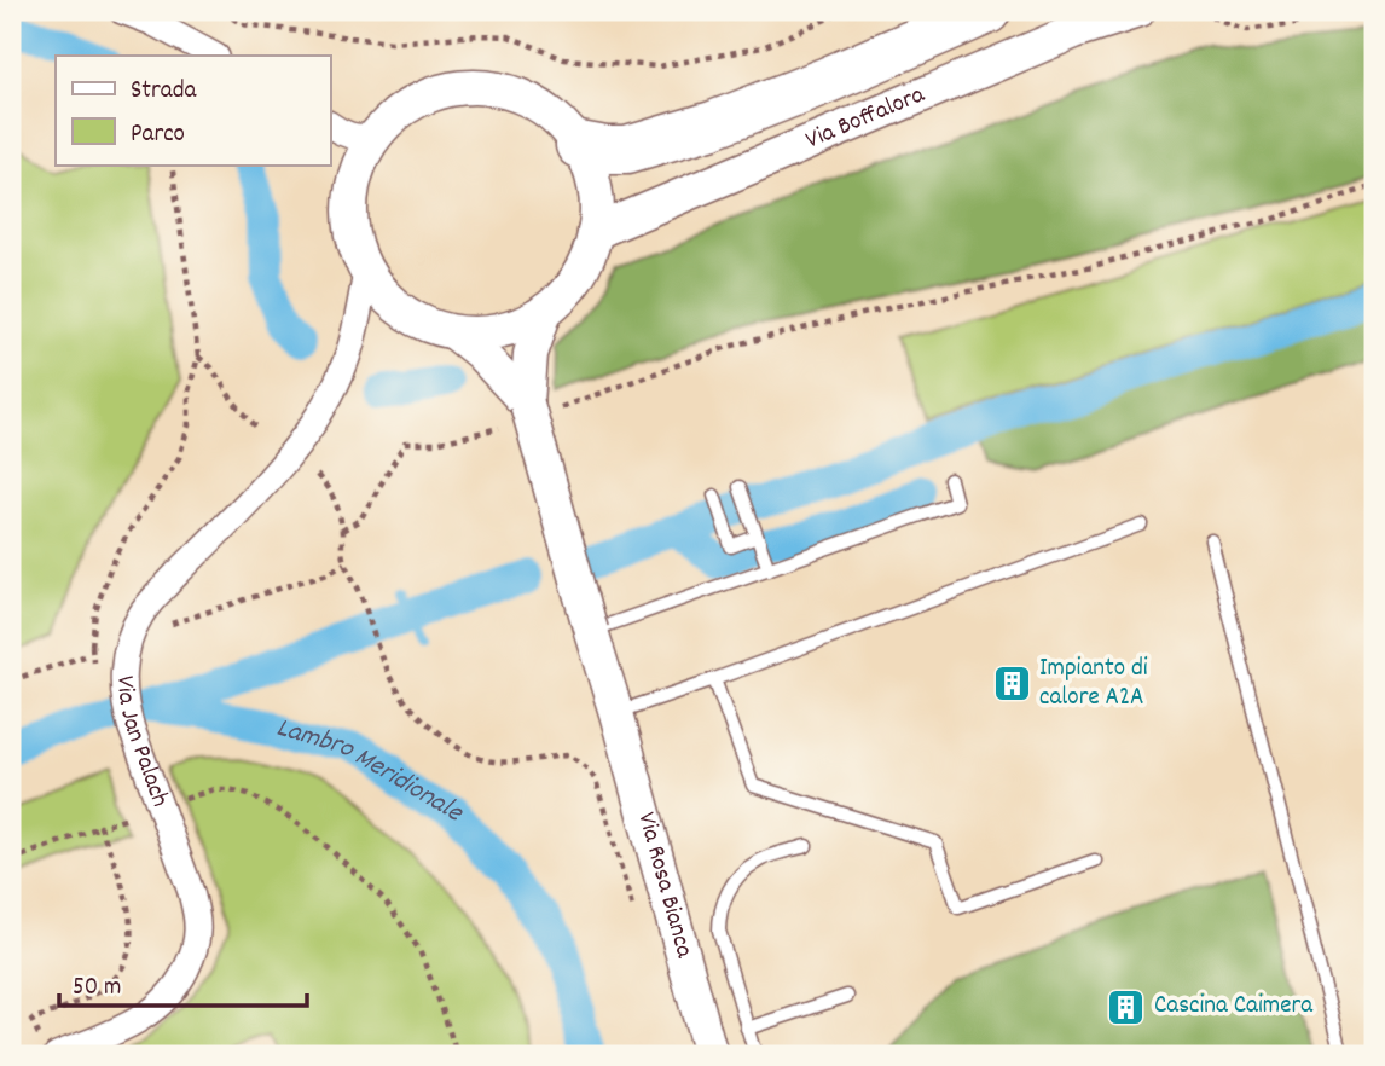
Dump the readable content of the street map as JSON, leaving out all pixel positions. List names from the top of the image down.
{
  "streets": {
    "street": ["Via Boffalora", "Via Jan Palach", "Via Rosa Bianca"]
  },
  "crossings": [
    ["Via Boffalora", "Via Jan Palach"]
  ],
  "water": ["Lambro Meridionale"],
  "places": {
    "building": ["Impianto di calore A2A", "Cascina Caimera"]
  },
  "legend": ["Strada", "Parco"],
  "scale_bar": "50 m"
}
